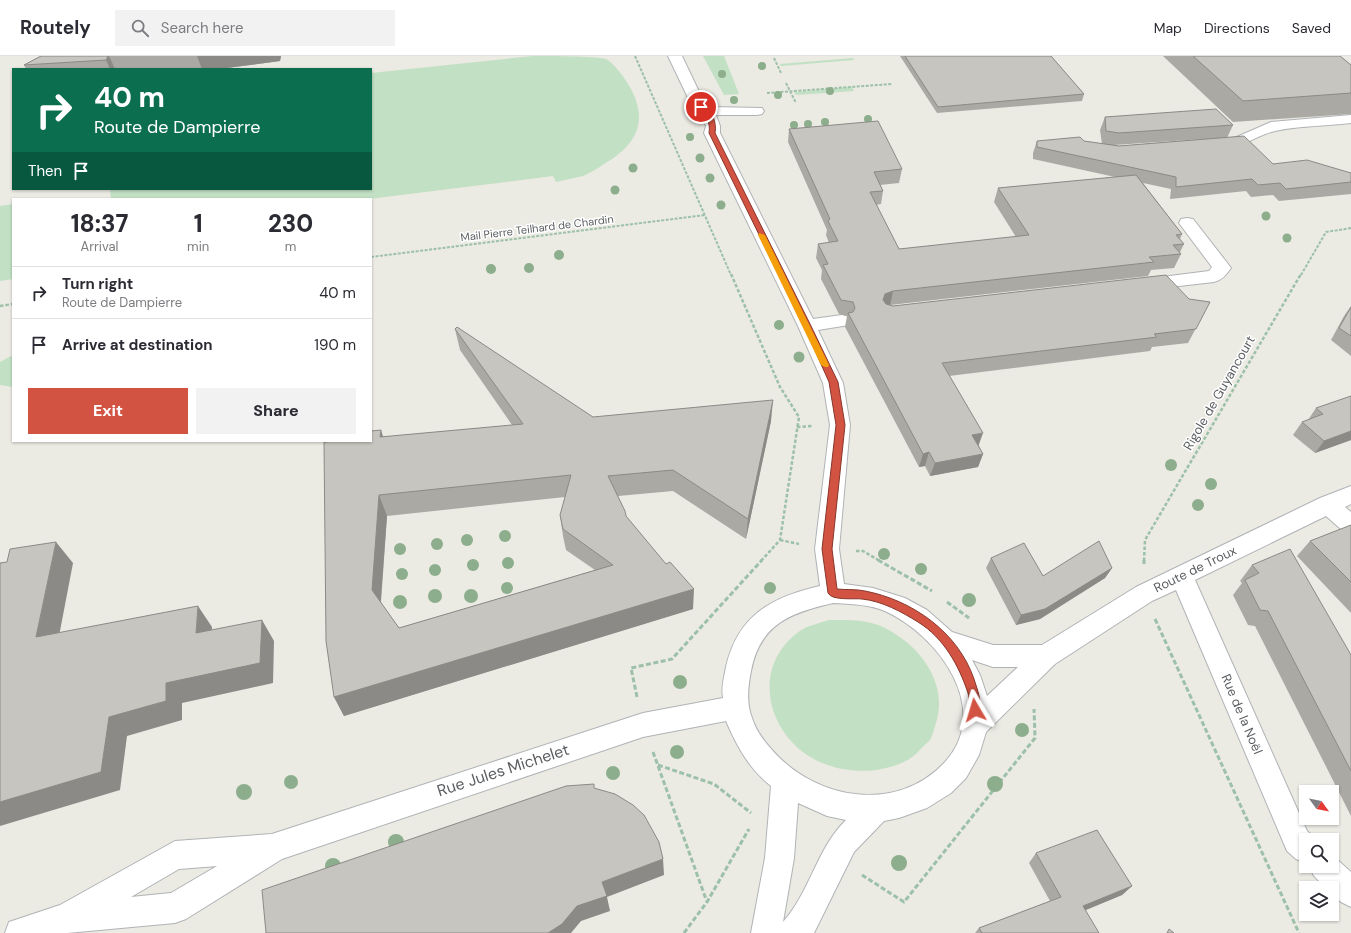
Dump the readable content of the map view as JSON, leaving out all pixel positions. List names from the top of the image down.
{
  "streets": {
    "street": ["Route de Troux", "Rue de la Noël", "Rue Jules Michelet"],
    "path": ["Mail Pierre Teilhard de Chardin", "Rigole de Guyancourt"]
  },
  "crossings": [
    ["Rigole de Guyancourt", "Route de Troux"],
    ["Route de Troux", "Rue de la Noël"]
  ],
  "north": "bottom right",
  "page": {
    "header": "Routely",
    "search": "Search here",
    "nav": ["Map", "Directions", "Saved"],
    "turn": ["40 m", "Route de Dampierre"],
    "then": "Then",
    "eta": [
      "18:37",
      "Arrival",
      "1",
      "min",
      "230",
      "m"
    ],
    "list": [
      {
        "name": "Turn right",
        "note": "Route de Dampierre",
        "value": "40 m"
      },
      {
        "name": "Arrive at destination",
        "value": "190 m"
      }
    ],
    "buttons": ["Exit", "Share"]
  }
}
